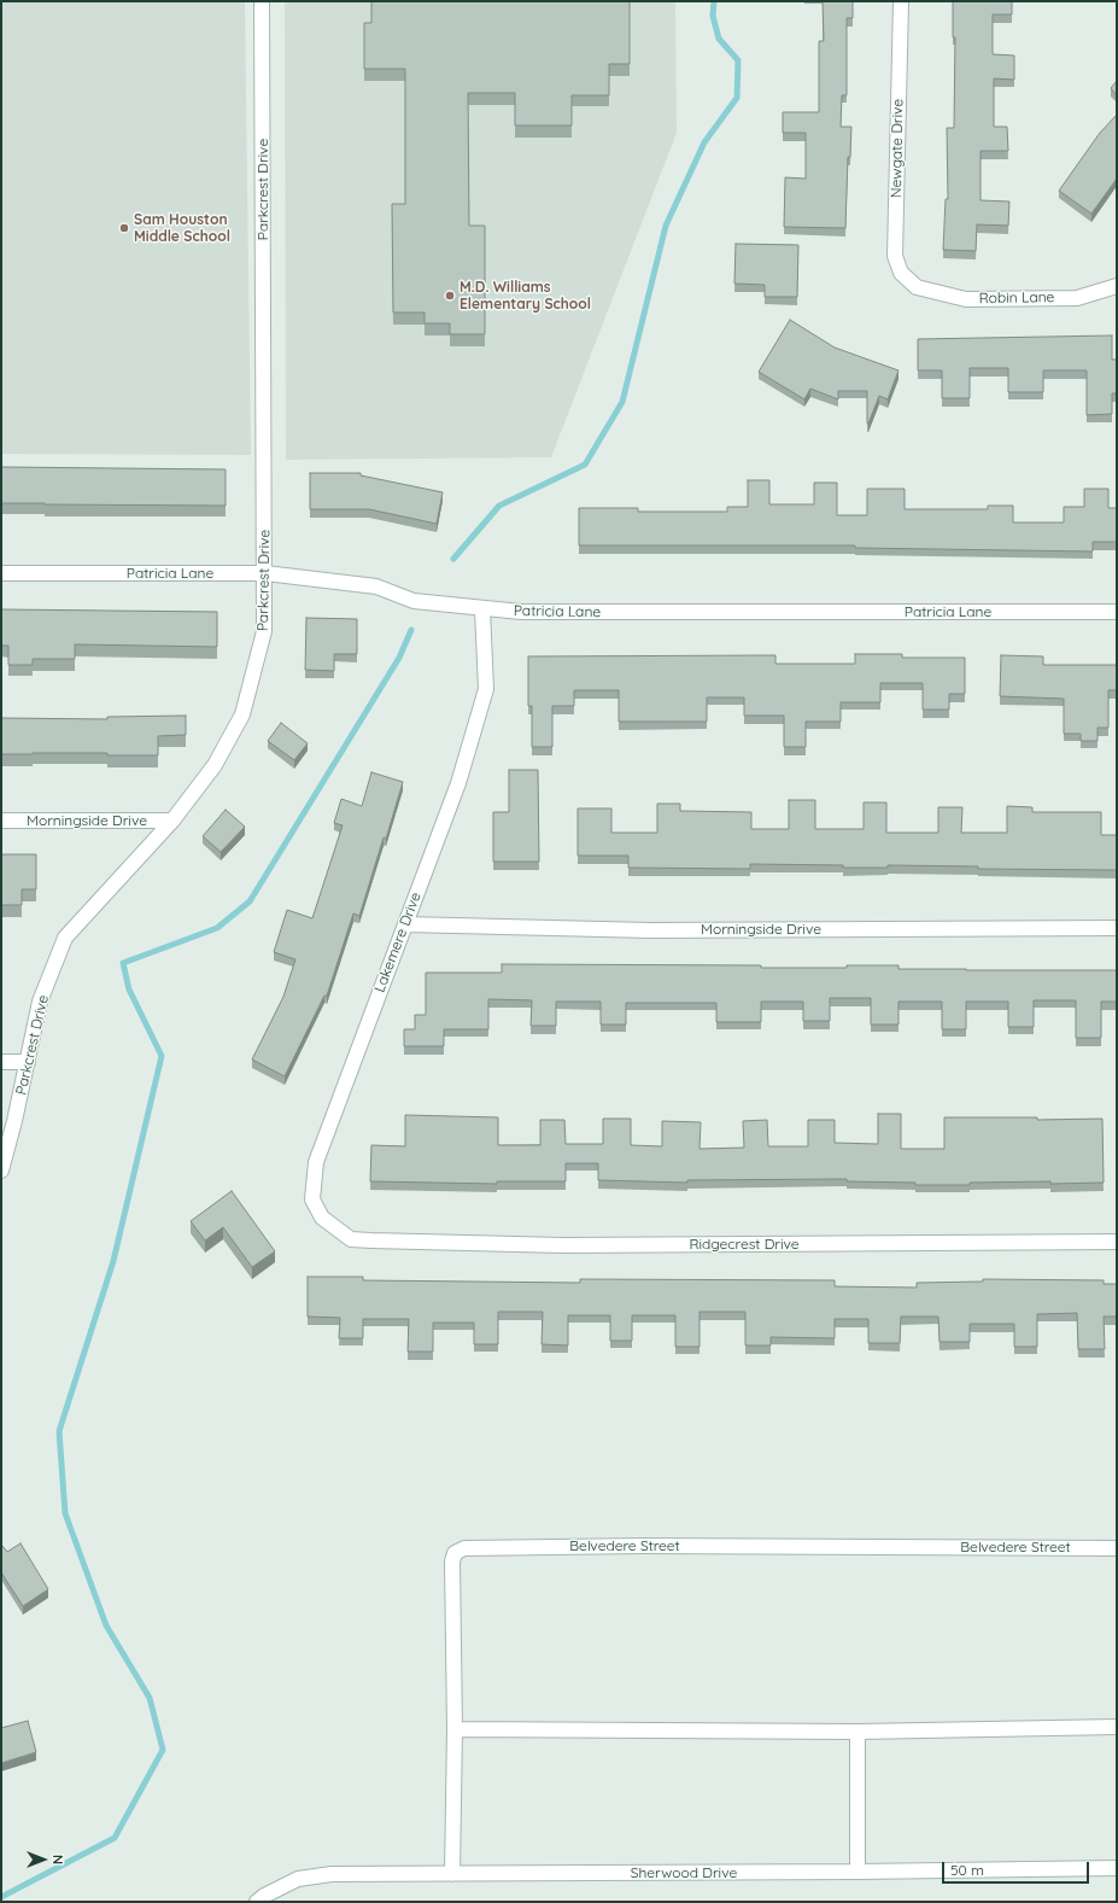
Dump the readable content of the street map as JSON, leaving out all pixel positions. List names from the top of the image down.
{
  "streets": {
    "street": [
      "Newgate Drive",
      "Parkcrest Drive",
      "Robin Lane",
      "Patricia Lane",
      "Morningside Drive",
      "Lakemere Drive",
      "Ridgecrest Drive",
      "Belvedere Street",
      "Sherwood Drive"
    ]
  },
  "crossings": [
    ["Newgate Drive", "Robin Lane"],
    ["Parkcrest Drive", "Patricia Lane"],
    ["Parkcrest Drive", "Morningside Drive"],
    ["Patricia Lane", "Lakemere Drive"],
    ["Morningside Drive", "Lakemere Drive"],
    ["Lakemere Drive", "Ridgecrest Drive"],
    ["Belvedere Street", "Sherwood Drive"]
  ],
  "places": ["Sam Houston Middle School", "M.D. Williams Elementary School"],
  "scale_bar": "50 m",
  "north": "right"
}
